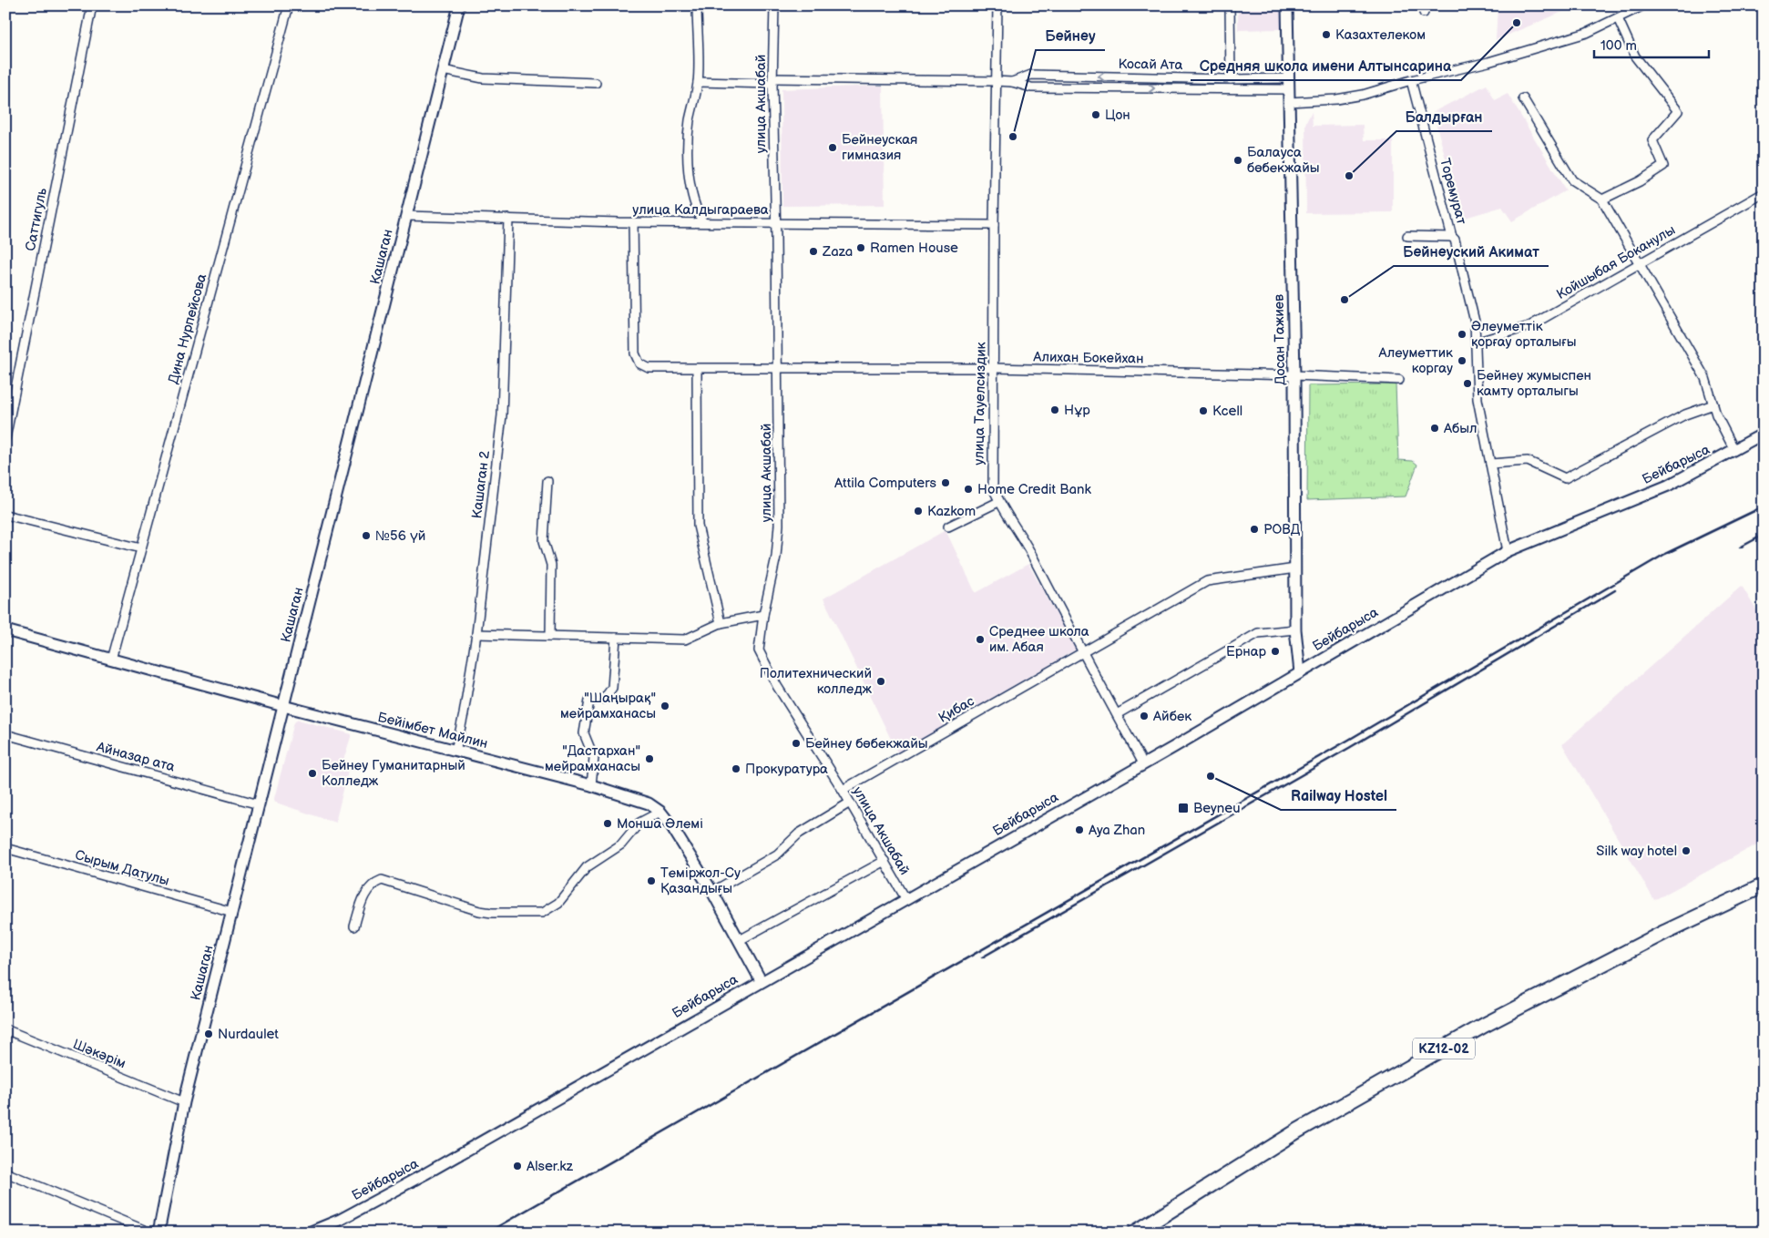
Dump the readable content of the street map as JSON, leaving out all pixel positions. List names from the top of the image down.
{
  "streets": {
    "highway": ["KZ12-02"],
    "street": [
      "Косай Ата",
      "улица Акшабай",
      "Торемурат",
      "улица Калдыгараева",
      "Саттигуль",
      "Кашаган",
      "Койшыбая Боканулы",
      "Дина Нурпейсова",
      "Досан Тажиев",
      "Алихан Бокейхан",
      "улица Тауелсиздик",
      "Бейбарыса",
      "Кашаган 2",
      "Қибас",
      "Бейімбет Майлин",
      "Айназар ата",
      "Сырым Датулы",
      "Шәкәрім"
    ]
  },
  "crossings": [
    ["Косай Ата", "улица Акшабай"],
    ["Косай Ата", "Досан Тажиев"],
    ["Косай Ата", "улица Тауелсиздик"],
    ["улица Акшабай", "улица Калдыгараева"],
    ["улица Акшабай", "Алихан Бокейхан"],
    ["улица Акшабай", "Бейбарыса"],
    ["улица Акшабай", "Қибас"],
    ["Торемурат", "Койшыбая Боканулы"],
    ["Торемурат", "Бейбарыса"],
    ["улица Калдыгараева", "Кашаган"],
    ["улица Калдыгараева", "Алихан Бокейхан"],
    ["улица Калдыгараева", "улица Тауелсиздик"],
    ["улица Калдыгараева", "Кашаган 2"],
    ["Кашаган", "Бейімбет Майлин"],
    ["Кашаган", "Айназар ата"],
    ["Кашаган", "Сырым Датулы"],
    ["Кашаган", "Шәкәрім"],
    ["Дина Нурпейсова", "Бейімбет Майлин"],
    ["Досан Тажиев", "Алихан Бокейхан"],
    ["Досан Тажиев", "Бейбарыса"],
    ["Досан Тажиев", "Қибас"],
    ["Алихан Бокейхан", "улица Тауелсиздик"],
    ["улица Тауелсиздик", "Бейбарыса"],
    ["улица Тауелсиздик", "Қибас"],
    ["Бейбарыса", "Бейімбет Майлин"],
    ["Кашаган 2", "Бейімбет Майлин"]
  ],
  "places": {
    "other": [
      "Средняя школа имени Алтынсарина",
      "Казахтелеком",
      "Цон",
      "Бейнеу",
      "Бейнеуская гимназия",
      "Балауса бөбекжайы",
      "Балдырған",
      "Ramen House",
      "Zaza",
      "Бейнеуский Акимат",
      "Әлеуметтік қорғау орталығы",
      "Алеуметтик коргау",
      "Бейнеу жумыспен камту орталыгы",
      "Нұр",
      "Kcell",
      "Абыл",
      "Attila Computers",
      "Home Credit Bank",
      "Kazkom",
      "РОВД",
      "№56 үй",
      "Среднее школа им. Абая",
      "Ернар",
      "Политехнический колледж",
      "\"Шаңырақ\" мейрамханасы",
      "Айбек",
      "Бейнеу бөбекжайы",
      "\"Дастархан\" мейрамханасы",
      "Прокуратура",
      "Бейнеу Гуманитарный Колледж",
      "Railway Hostel",
      "Монша Әлемі",
      "Aya Zhan",
      "Silk way hotel",
      "Теміржол-Су Қазандығы",
      "Nurdaulet",
      "Alser.kz"
    ],
    "transit": ["Beyneu"]
  },
  "scale_bar": "100 m"
}
